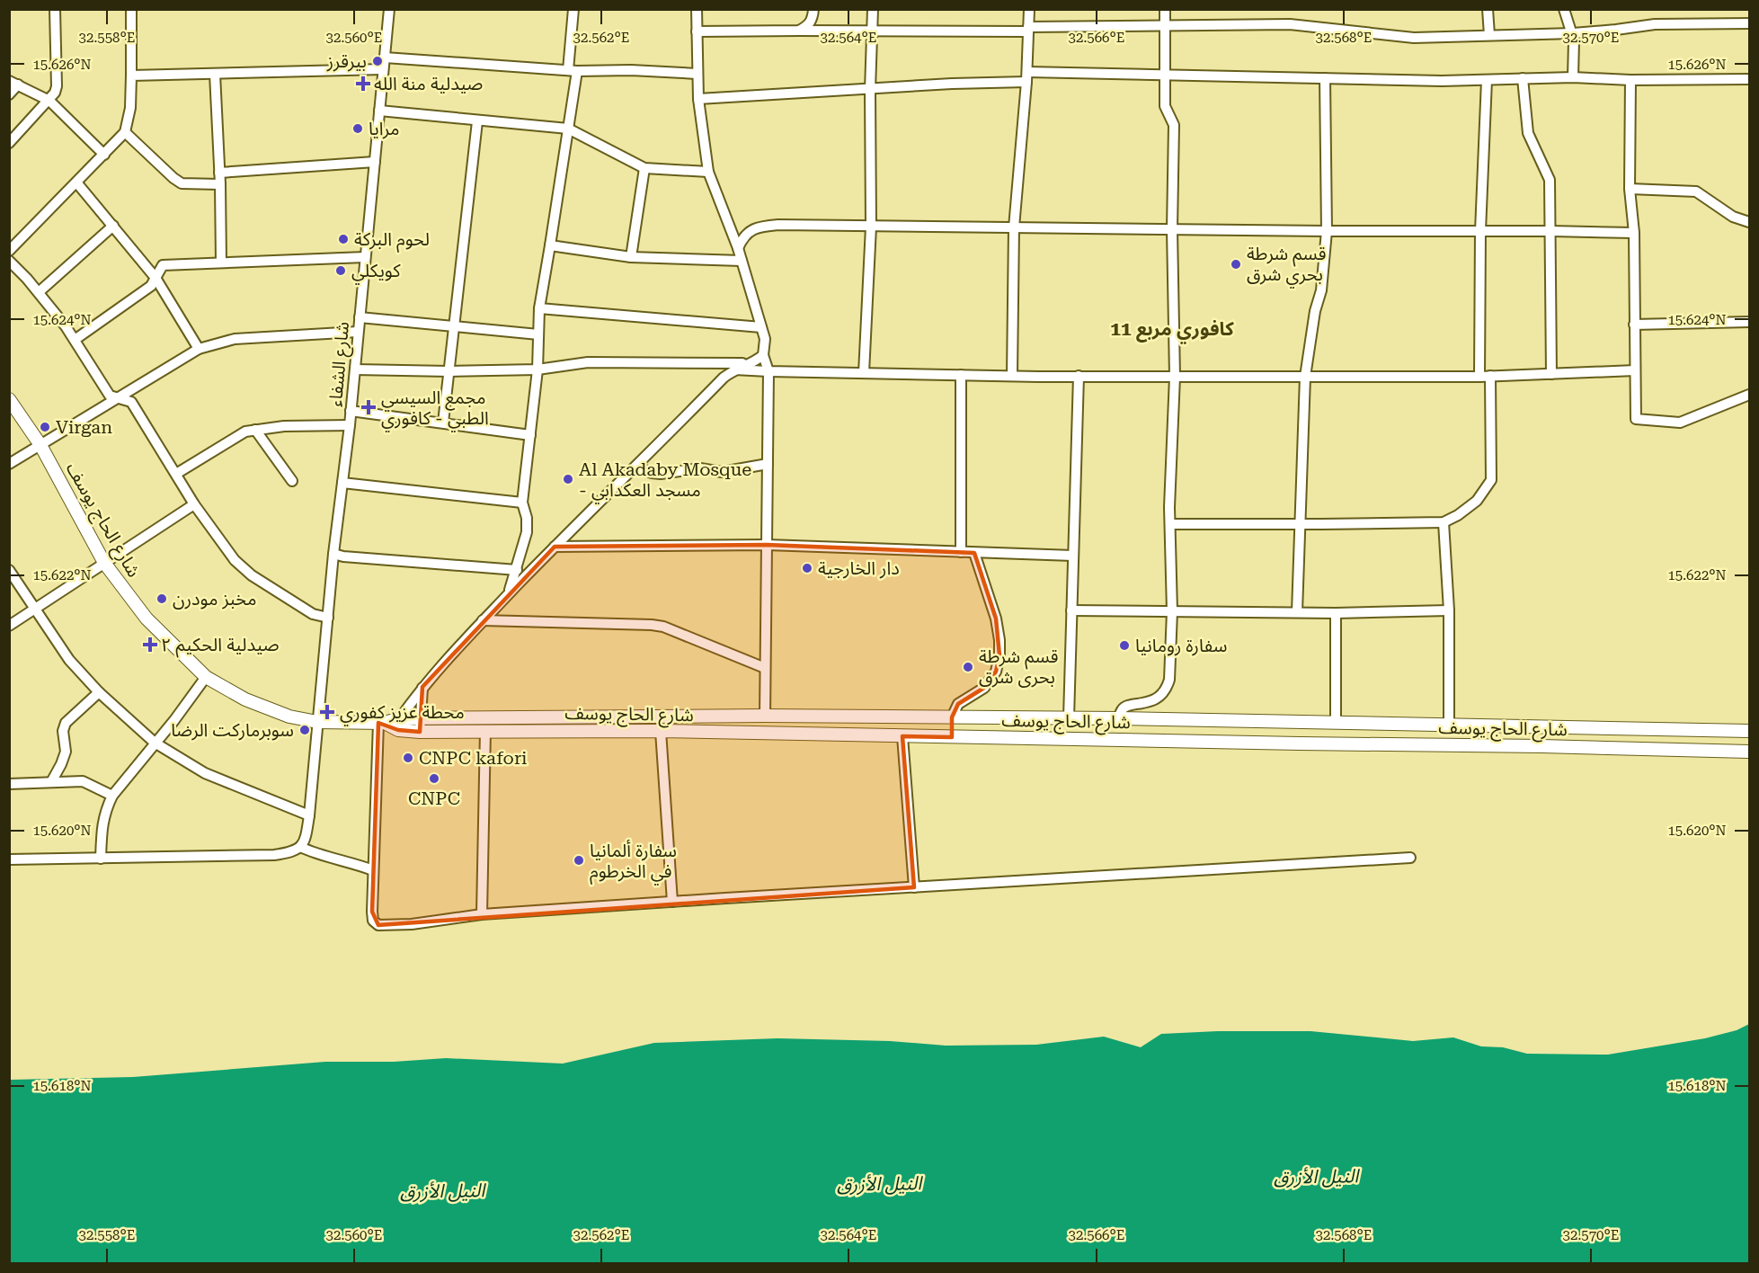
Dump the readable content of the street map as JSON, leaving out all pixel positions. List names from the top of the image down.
{
  "streets": {
    "main road": ["شارع الحاج يوسف"],
    "street": ["شارع الشفاء"]
  },
  "crossings": [
    ["شارع الشفاء", "شارع الحاج يوسف"]
  ],
  "districts": ["كافوري مربع 11"],
  "water": ["النيل الأزرق"],
  "places": {
    "other": [
      "بيرقرز",
      "مرايا",
      "لحوم البركة",
      "قسم شرطة بحري شرق",
      "كويكلي",
      "Virgan",
      "Al Akadaby Mosque - مسجد العكدابي",
      "دار الخارجية",
      "مخبز مودرن",
      "سفارة رومانيا",
      "قسم شرطة بحرى شرق",
      "سوبرماركت الرضا",
      "CNPC kafori",
      "CNPC",
      "سفارة ألمانيا في الخرطوم"
    ],
    "health": [
      "صيدلية منة الله",
      "مجمع السيسي الطبي - كافوري",
      "صيدلية الحكيم ٢",
      "محطة عزيز كفوري"
    ]
  },
  "coordinates": [
    "32.558°E",
    "32.560°E",
    "32.562°E",
    "32.564°E",
    "32.566°E",
    "32.568°E",
    "32.570°E",
    "15.626°N",
    "15.624°N",
    "15.622°N",
    "15.620°N",
    "15.618°N"
  ]
}
